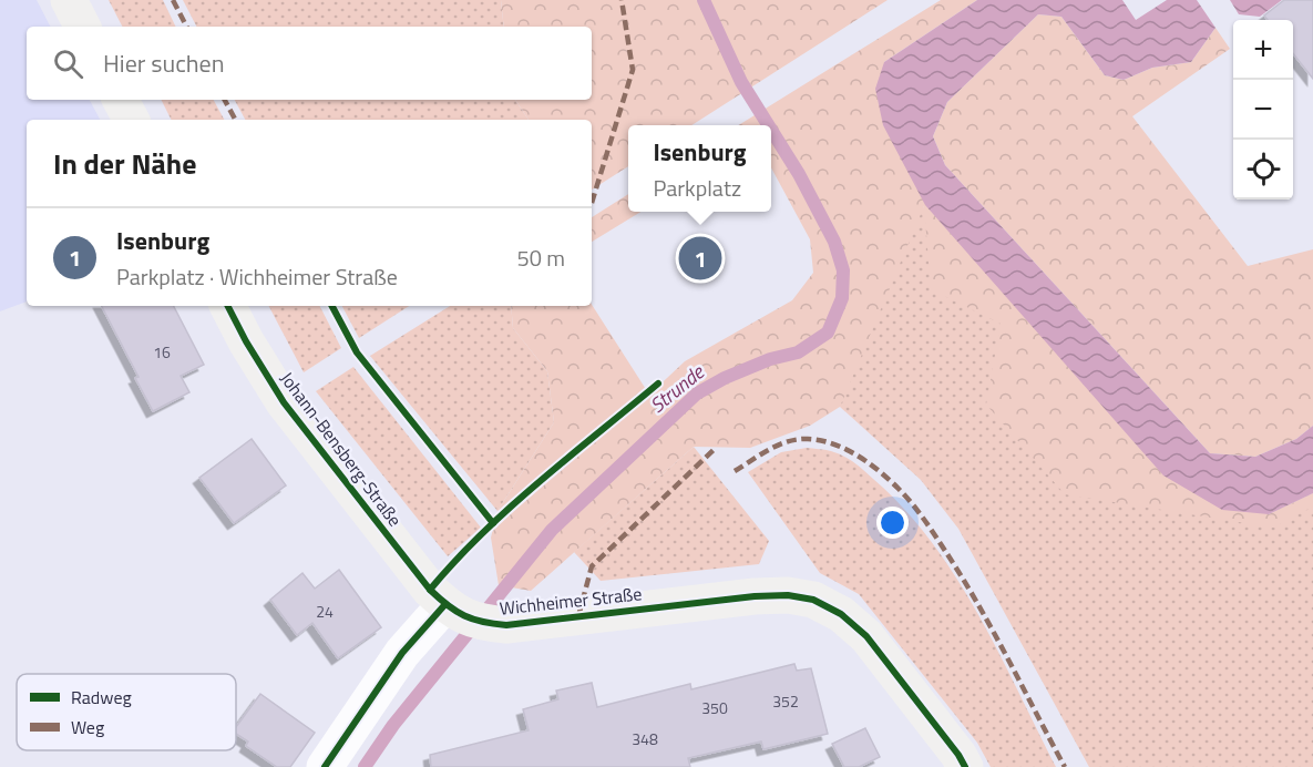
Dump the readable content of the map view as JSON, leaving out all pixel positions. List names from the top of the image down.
{
  "streets": {
    "street": ["Johann-Bensberg-Straße", "Wichheimer Straße"]
  },
  "crossings": [
    ["Johann-Bensberg-Straße", "Wichheimer Straße"]
  ],
  "water": ["Strunde"],
  "house_numbers": [
    "16",
    "24",
    "352",
    "350",
    "348"
  ],
  "legend": ["Radweg", "Weg"],
  "page": {
    "map_buttons": ["+", "−"],
    "search": "Hier suchen",
    "heading": "In der Nähe",
    "popup": ["Isenburg", "Parkplatz"],
    "list": [
      {
        "mark": "1",
        "name": "Isenburg",
        "note": "Parkplatz · Wichheimer Straße",
        "value": "50 m"
      }
    ],
    "pins": "1"
  }
}
